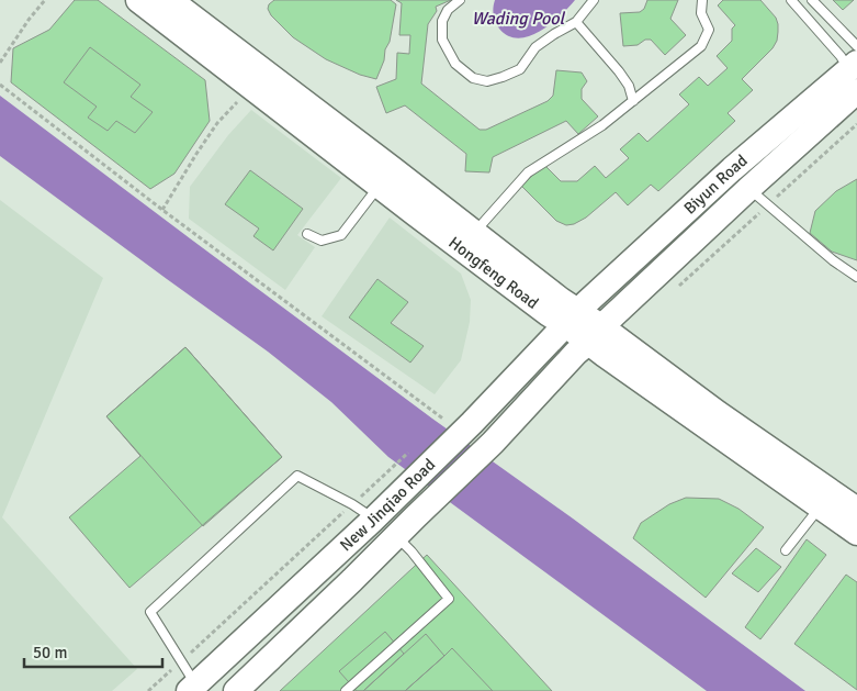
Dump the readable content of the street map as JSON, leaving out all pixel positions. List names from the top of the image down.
{
  "streets": {
    "street": ["Biyun Road", "Hongfeng Road", "New Jinqiao Road"]
  },
  "crossings": [
    ["Biyun Road", "Hongfeng Road"],
    ["Biyun Road", "New Jinqiao Road"],
    ["Hongfeng Road", "New Jinqiao Road"]
  ],
  "water": ["Wading Pool"],
  "scale_bar": "50 m"
}
